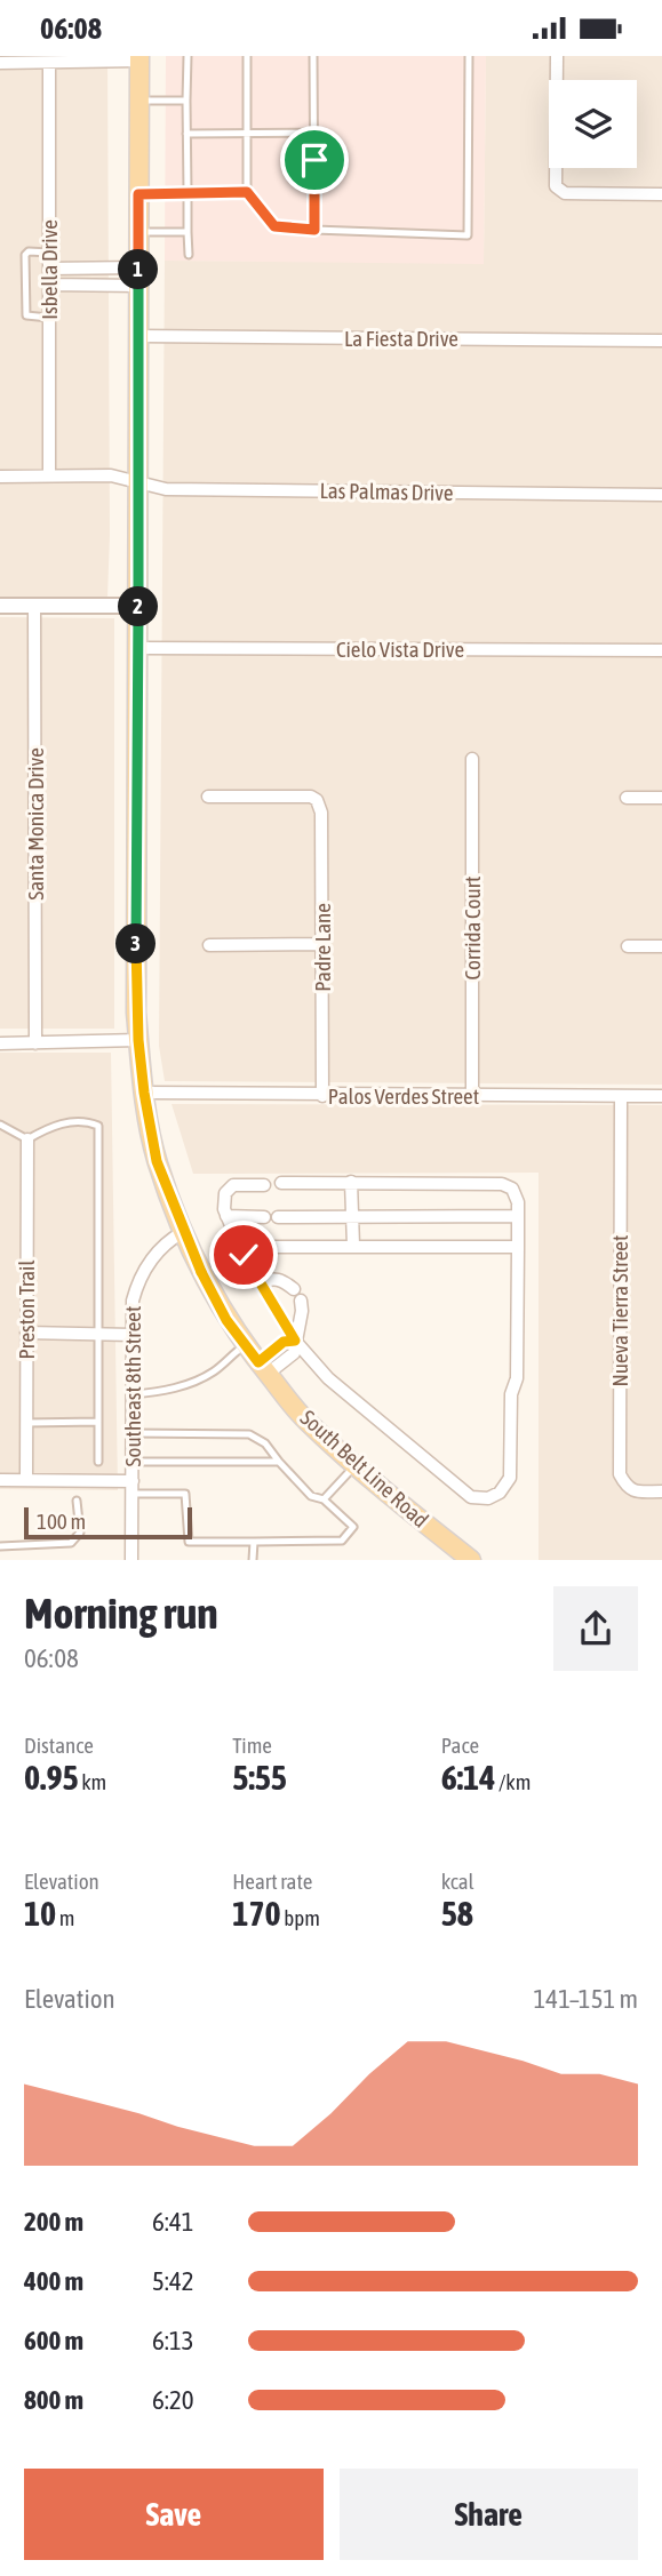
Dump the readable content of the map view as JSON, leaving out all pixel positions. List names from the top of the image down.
{
  "streets": {
    "main road": ["South Belt Line Road"],
    "street": [
      "Isbella Drive",
      "La Fiesta Drive",
      "Las Palmas Drive",
      "Cielo Vista Drive",
      "Santa Monica Drive",
      "Corrida Court",
      "Padre Lane",
      "Palos Verdes Street",
      "Preston Trail",
      "Nueva Tierra Street",
      "Southeast 8th Street"
    ]
  },
  "crossings": [
    ["Isbella Drive", "Las Palmas Drive"],
    ["La Fiesta Drive", "South Belt Line Road"],
    ["Las Palmas Drive", "South Belt Line Road"],
    ["Cielo Vista Drive", "South Belt Line Road"],
    ["Corrida Court", "Palos Verdes Street"],
    ["Padre Lane", "Palos Verdes Street"],
    ["Palos Verdes Street", "Nueva Tierra Street"],
    ["Palos Verdes Street", "South Belt Line Road"],
    ["Southeast 8th Street", "South Belt Line Road"]
  ],
  "scale_bar": "100 m",
  "page": {
    "status": "06:08",
    "pins": ["1", "2", "3"],
    "scale": "100 m",
    "heading": ["Morning run", "06:08"],
    "stats": [
      ["Distance", "0.95 km"],
      ["Time", "5:55"],
      ["Pace", "6:14 /km"],
      ["Elevation", "10 m"],
      ["Heart rate", "170 bpm"],
      ["kcal", "58"]
    ],
    "chart": ["Elevation", "141–151 m"],
    "list": [
      {
        "name": "200 m",
        "note": "6:41"
      },
      {
        "name": "400 m",
        "note": "5:42"
      },
      {
        "name": "600 m",
        "note": "6:13"
      },
      {
        "name": "800 m",
        "note": "6:20"
      }
    ],
    "buttons": ["Save", "Share"]
  }
}
